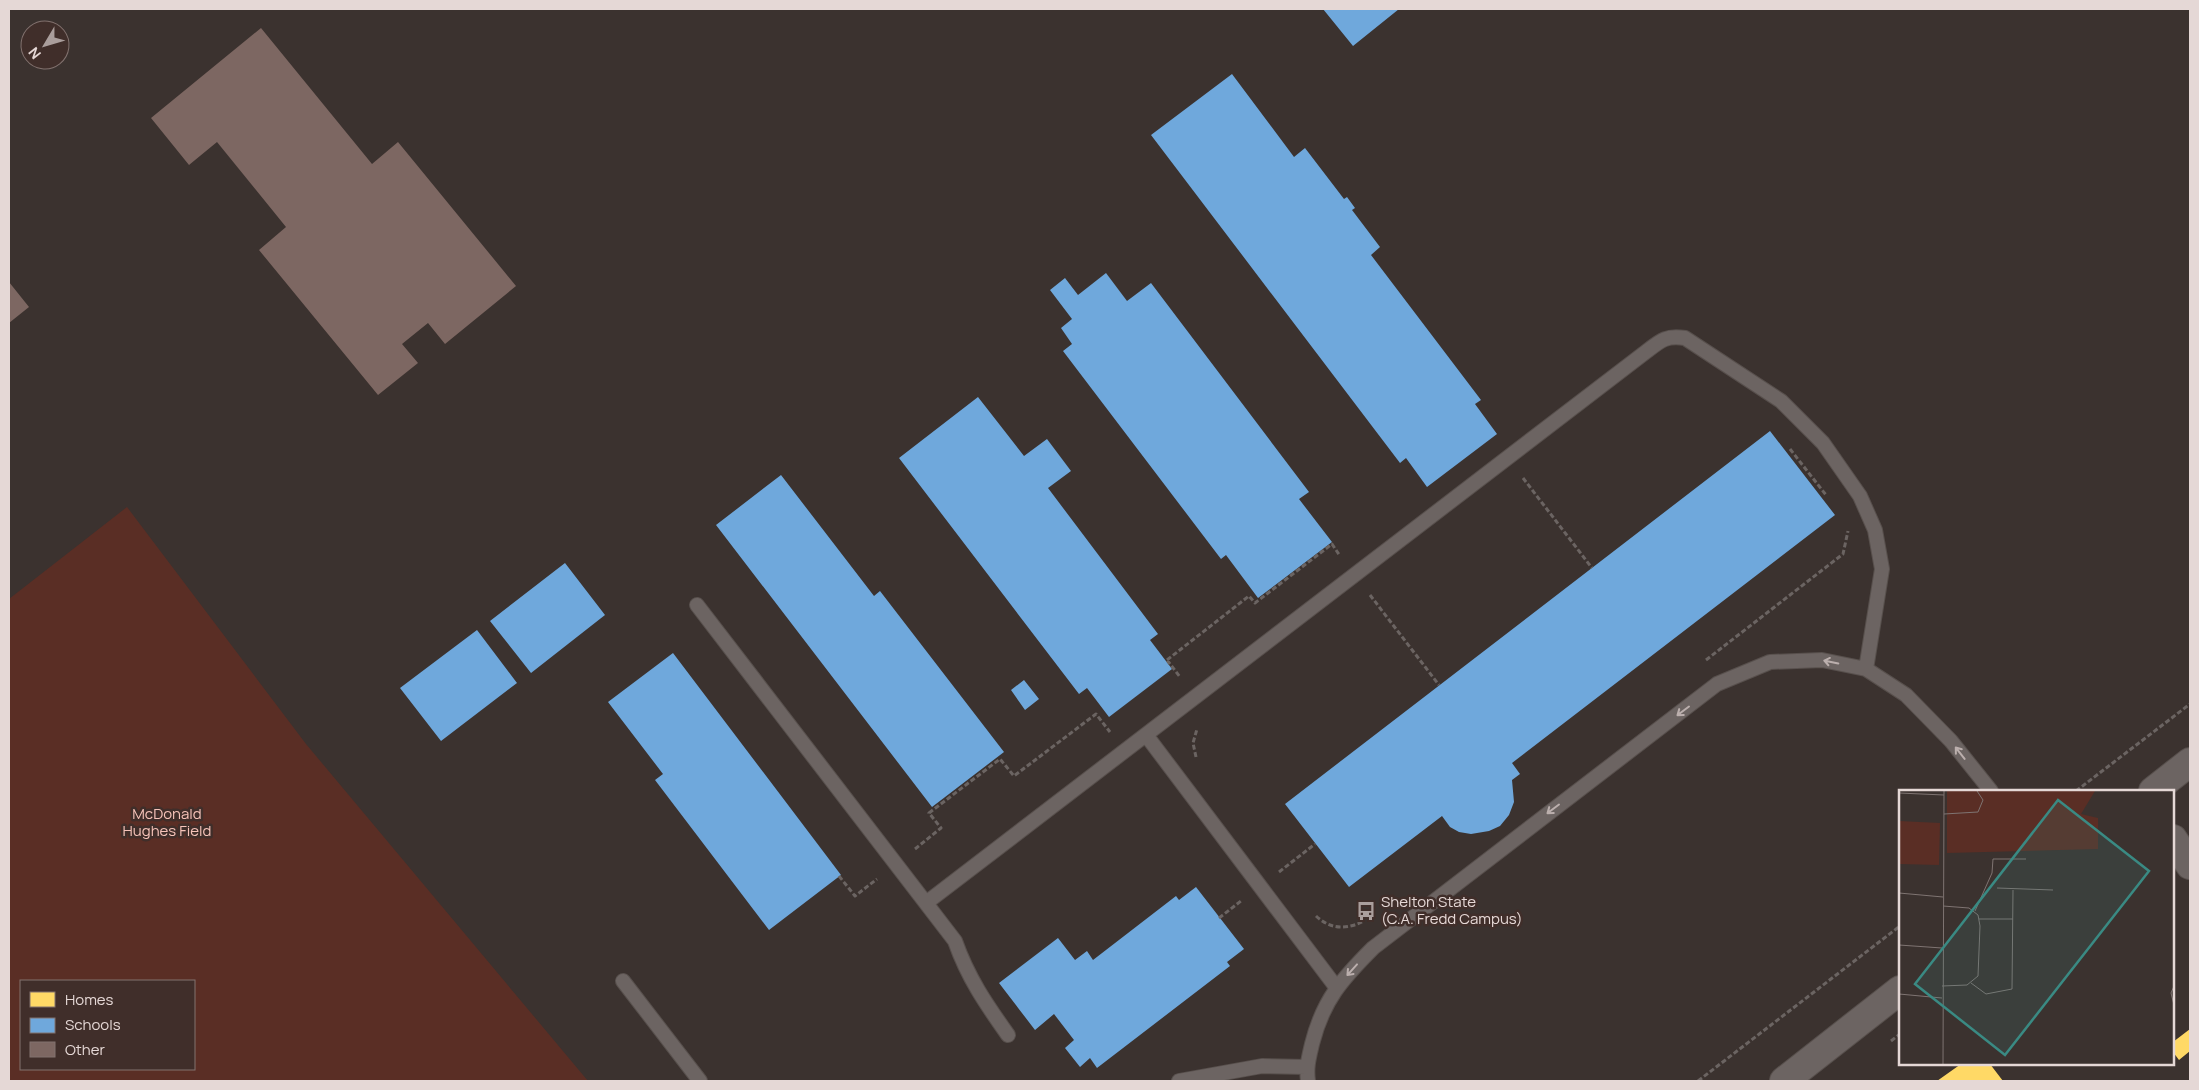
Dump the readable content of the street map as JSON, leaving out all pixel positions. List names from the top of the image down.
{
  "parks": ["McDonald Hughes Field"],
  "places": {
    "bus stop": ["Shelton State (C.A. Fredd Campus)"]
  },
  "legend": ["Homes", "Schools", "Other"],
  "north": "bottom left"
}
